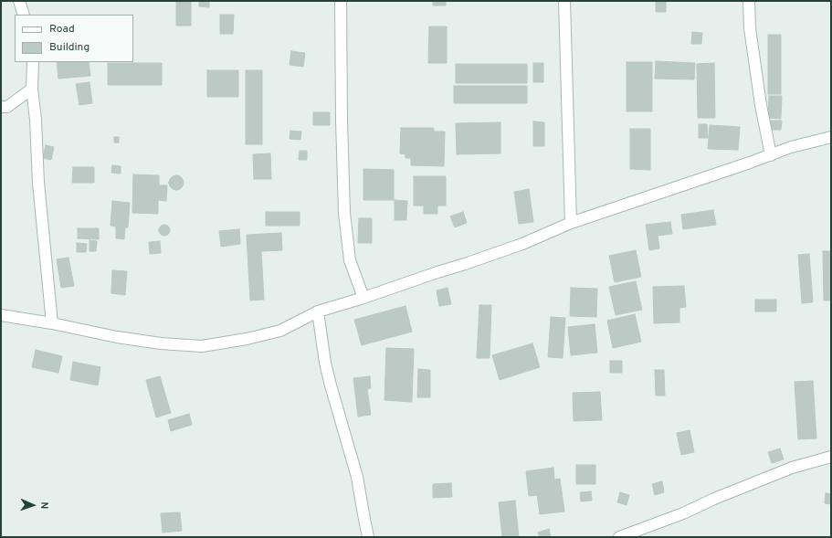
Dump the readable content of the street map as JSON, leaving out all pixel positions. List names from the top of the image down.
{
  "legend": ["Road", "Building"],
  "north": "right"
}
